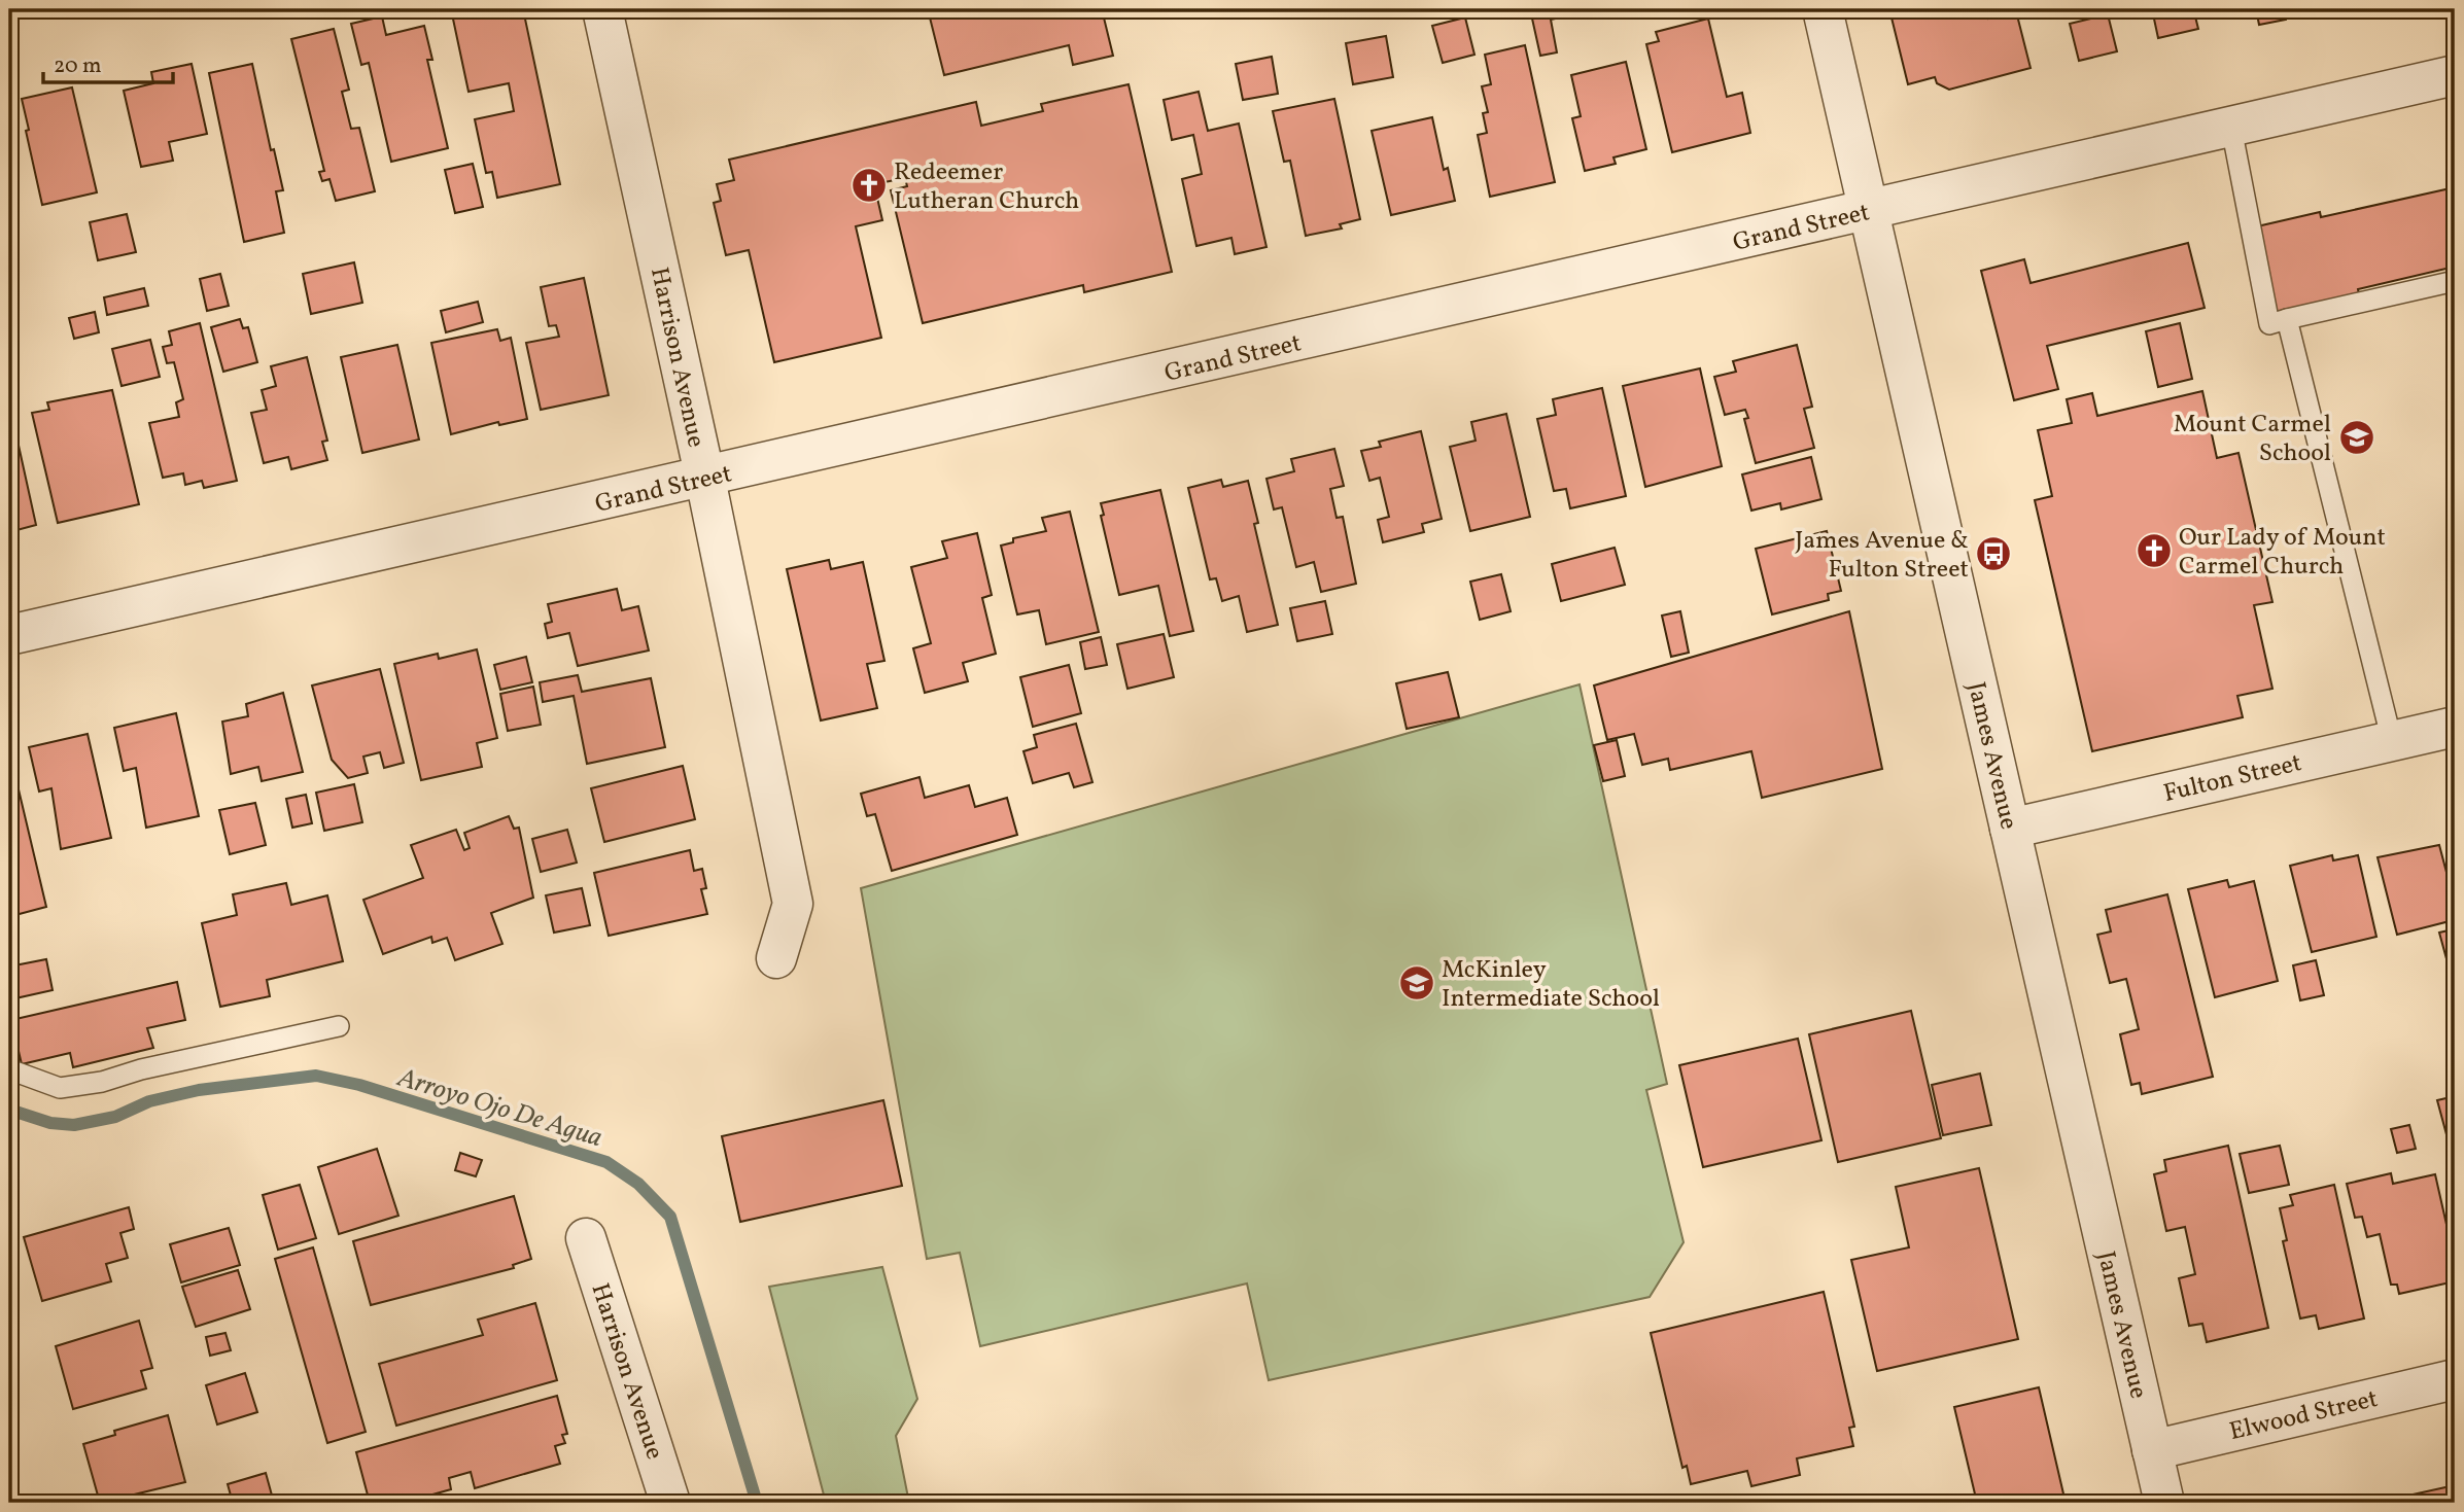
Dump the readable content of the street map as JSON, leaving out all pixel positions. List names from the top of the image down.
{
  "streets": {
    "street": [
      "Grand Street",
      "Harrison Avenue",
      "James Avenue",
      "Fulton Street",
      "Elwood Street"
    ]
  },
  "crossings": [
    ["Grand Street", "Harrison Avenue"],
    ["Grand Street", "James Avenue"],
    ["James Avenue", "Fulton Street"],
    ["James Avenue", "Elwood Street"]
  ],
  "water": ["Arroyo Ojo De Agua"],
  "places": {
    "church": ["Redeemer Lutheran Church", "Our Lady of Mount Carmel Church"],
    "school or university": ["Mount Carmel School", "McKinley Intermediate School"],
    "bus stop": ["James Avenue & Fulton Street"]
  },
  "scale_bar": "20 m"
}
